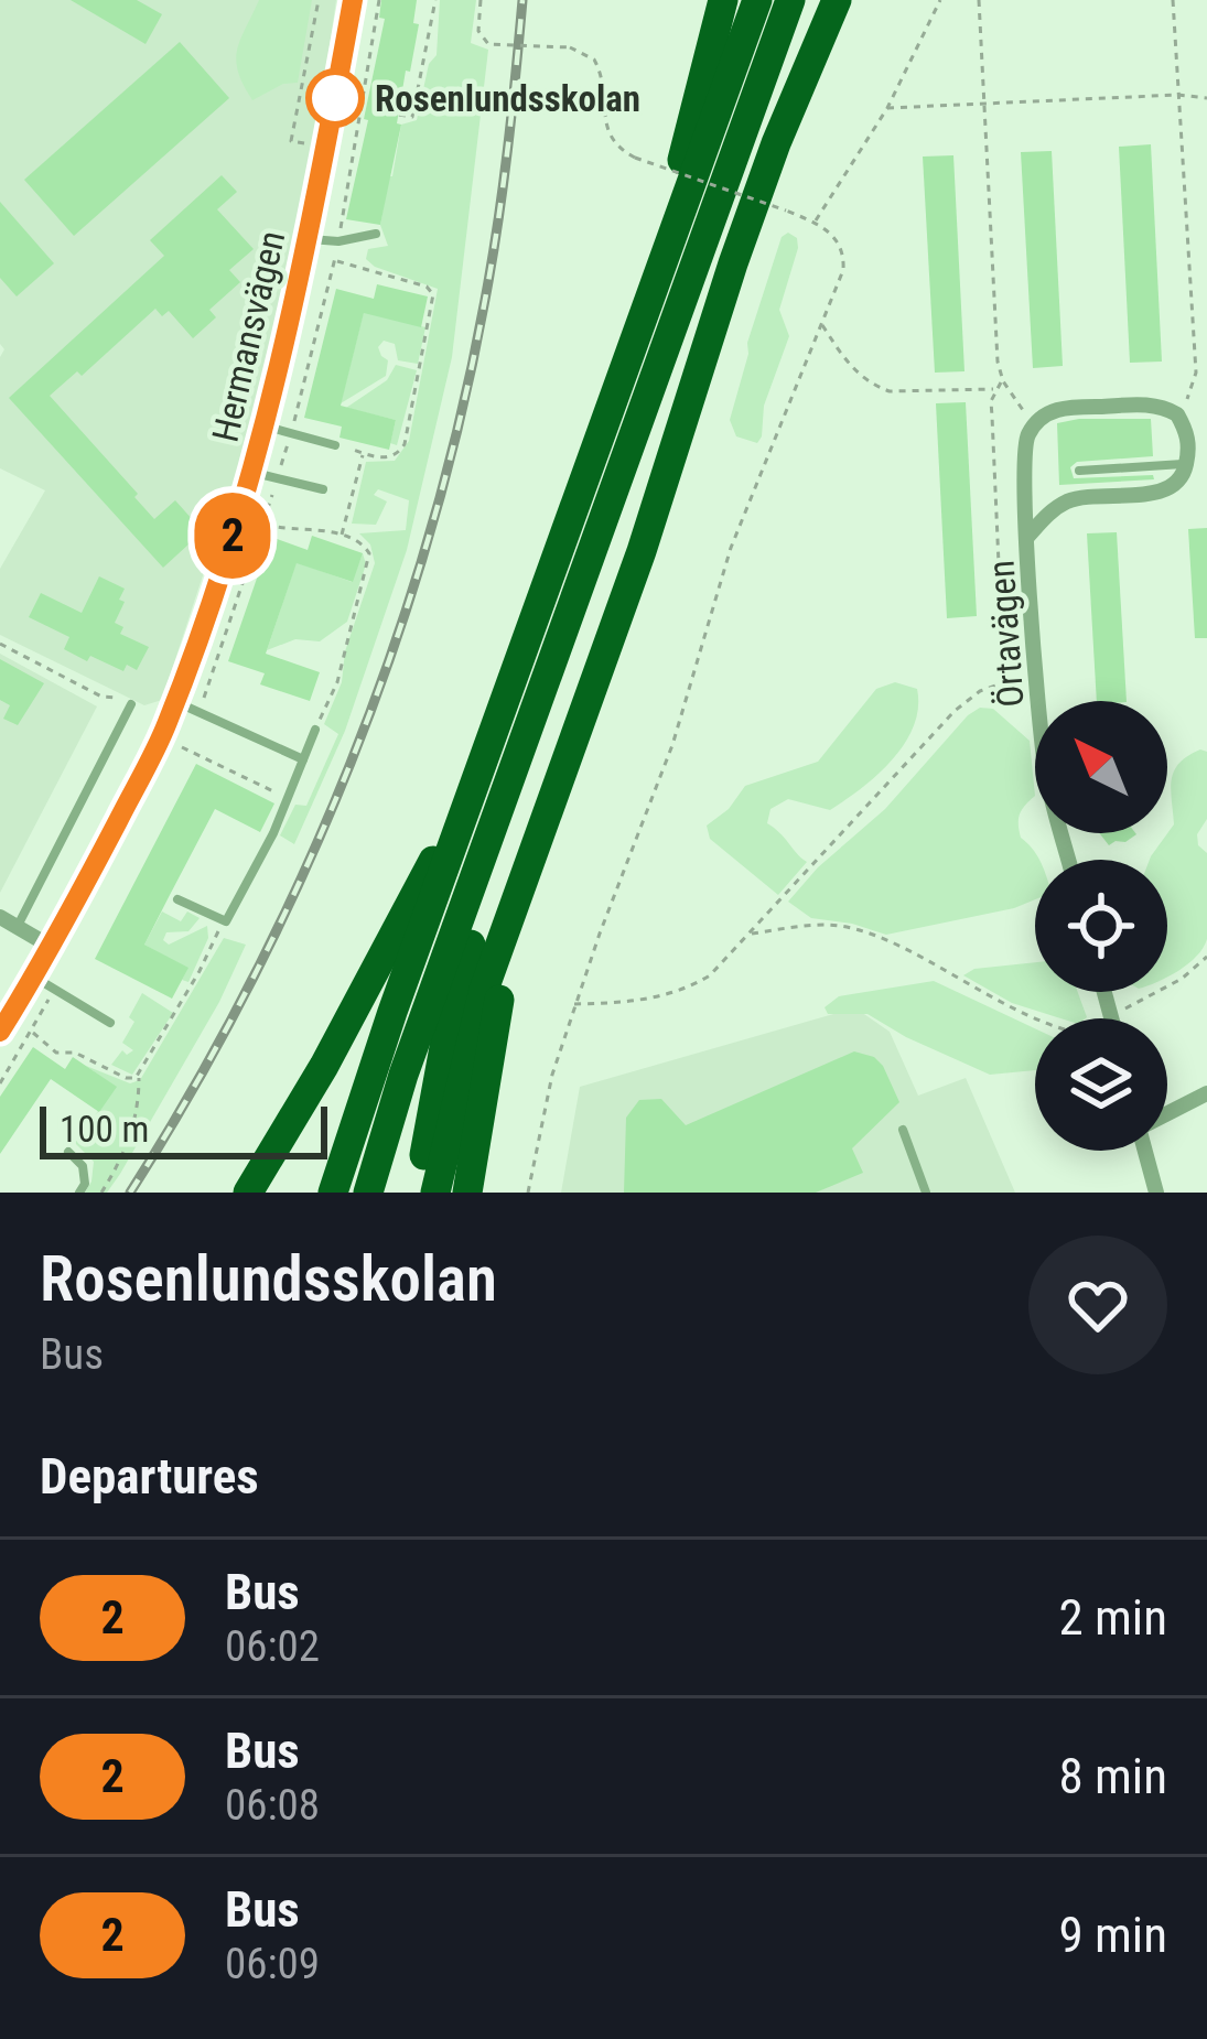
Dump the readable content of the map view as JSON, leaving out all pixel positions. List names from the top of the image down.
{
  "streets": {
    "street": ["Hermansvägen", "Örtavägen"]
  },
  "places": ["Rosenlundsskolan"],
  "lines": ["bus line 2"],
  "scale_bar": "100 m",
  "north": "top left",
  "page": {
    "on_map": "2",
    "scale": "100 m",
    "heading": [
      ["Rosenlundsskolan", "Bus"],
      "Departures"
    ],
    "list": [
      {
        "mark": "2",
        "name": "Bus",
        "note": "06:02",
        "value": "2 min"
      },
      {
        "mark": "2",
        "name": "Bus",
        "note": "06:08",
        "value": "8 min"
      },
      {
        "mark": "2",
        "name": "Bus",
        "note": "06:09",
        "value": "9 min"
      }
    ]
  }
}
